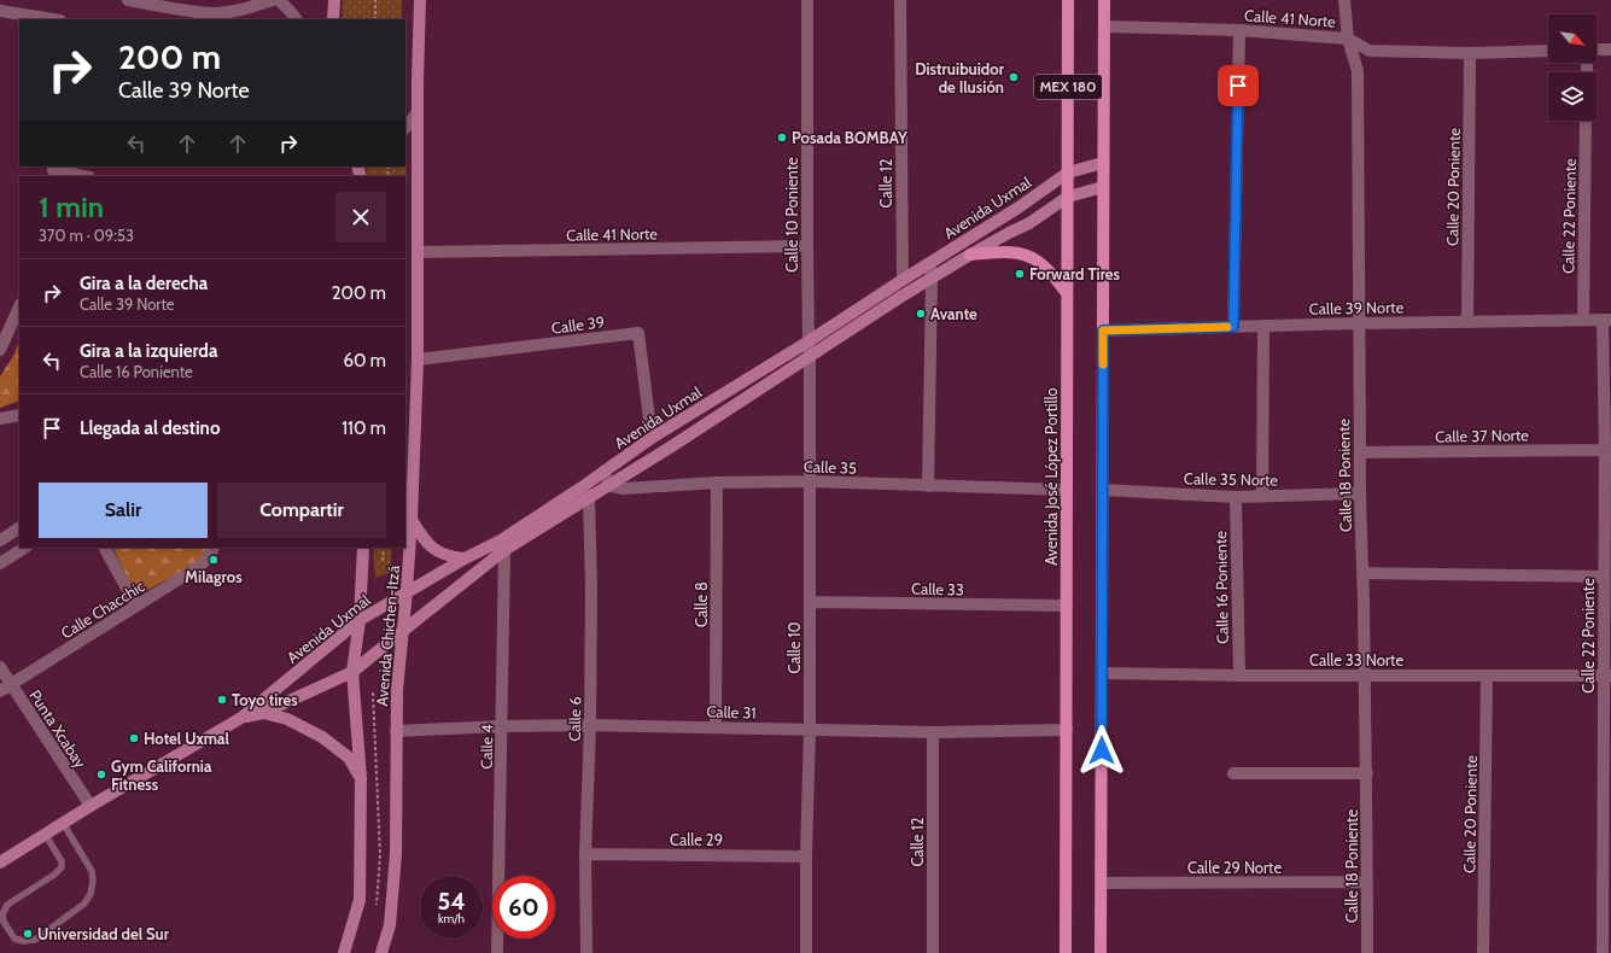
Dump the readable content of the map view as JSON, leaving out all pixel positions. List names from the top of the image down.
{
  "streets": {
    "main road": [
      "MEX 180",
      "Avenida Uxmal",
      "Avenida José López Portillo",
      "Avenida Chichen-Itzá"
    ],
    "street": [
      "Calle 41 Norte",
      "Calle 12",
      "Calle 20 Poniente",
      "Calle 10 Poniente",
      "Calle 22 Poniente",
      "Calle 39 Norte",
      "Calle 39",
      "Calle 37 Norte",
      "Calle 35",
      "Calle 18 Poniente",
      "Calle 35 Norte",
      "Calle 16 Poniente",
      "Calle 33",
      "Calle 8",
      "Calle Chacchic",
      "Calle 10",
      "Calle 33 Norte",
      "Calle 31",
      "Calle 6",
      "Punta Xcabay",
      "Calle 4",
      "Calle 29",
      "Calle 29 Norte"
    ]
  },
  "crossings": [
    ["Calle 41 Norte", "MEX 180"],
    ["Calle 41 Norte", "Calle 20 Poniente"],
    ["Calle 41 Norte", "Calle 10 Poniente"],
    ["Calle 41 Norte", "Calle 18 Poniente"],
    ["Calle 41 Norte", "Avenida Chichen-Itzá"],
    ["MEX 180", "Avenida Uxmal"],
    ["MEX 180", "Calle 39 Norte"],
    ["MEX 180", "Calle 35 Norte"],
    ["MEX 180", "Calle 33 Norte"],
    ["MEX 180", "Calle 29 Norte"],
    ["Calle 12", "Avenida Uxmal"],
    ["Calle 12", "Calle 31"],
    ["Calle 20 Poniente", "Calle 39 Norte"],
    ["Calle 20 Poniente", "Calle 33 Norte"],
    ["Avenida Uxmal", "Calle 10 Poniente"],
    ["Avenida Uxmal", "Calle 39"],
    ["Avenida Uxmal", "Calle 35"],
    ["Avenida Uxmal", "Avenida José López Portillo"],
    ["Avenida Uxmal", "Avenida Chichen-Itzá"],
    ["Avenida Uxmal", "Calle 10"],
    ["Avenida Uxmal", "Calle 6"],
    ["Avenida Uxmal", "Punta Xcabay"],
    ["Avenida Uxmal", "Calle 4"],
    ["Calle 10 Poniente", "Calle 10"],
    ["Calle 22 Poniente", "Calle 39 Norte"],
    ["Calle 22 Poniente", "Calle 37 Norte"],
    ["Calle 22 Poniente", "Calle 33 Norte"],
    ["Calle 39 Norte", "Calle 18 Poniente"],
    ["Calle 39", "Avenida Chichen-Itzá"],
    ["Calle 37 Norte", "Calle 18 Poniente"],
    ["Calle 35", "Avenida José López Portillo"],
    ["Calle 35", "Calle 8"],
    ["Calle 35", "Calle 10"],
    ["Calle 18 Poniente", "Calle 35 Norte"],
    ["Calle 18 Poniente", "Calle 33 Norte"],
    ["Calle 18 Poniente", "Calle 29 Norte"],
    ["Avenida José López Portillo", "Calle 33"],
    ["Avenida José López Portillo", "Calle 31"],
    ["Calle 35 Norte", "Calle 16 Poniente"],
    ["Calle 16 Poniente", "Calle 33 Norte"],
    ["Calle 33", "Calle 10"],
    ["Calle 8", "Calle 31"],
    ["Calle Chacchic", "Punta Xcabay"],
    ["Avenida Chichen-Itzá", "Calle 31"],
    ["Calle 10", "Calle 31"],
    ["Calle 10", "Calle 29"],
    ["Calle 31", "Calle 6"],
    ["Calle 31", "Calle 4"],
    ["Calle 6", "Calle 29"]
  ],
  "places": [
    "Distruibuidor de Ilusión",
    "Posada BOMBAY",
    "Forward Tires",
    "Avante",
    "Milagros",
    "Toyo tires",
    "Hotel Uxmal",
    "Gym California Fitness",
    "Universidad del Sur"
  ],
  "north": "bottom right",
  "page": {
    "turn": ["200 m", "Calle 39 Norte"],
    "heading": ["1 min", "370 m · 09:53"],
    "list": [
      {
        "name": "Gira a la derecha",
        "note": "Calle 39 Norte",
        "value": "200 m"
      },
      {
        "name": "Gira a la izquierda",
        "note": "Calle 16 Poniente",
        "value": "60 m"
      },
      {
        "name": "Llegada al destino",
        "value": "110 m"
      }
    ],
    "buttons": ["Salir", "Compartir"],
    "speed": "54 km/h",
    "limit": "60"
  }
}
